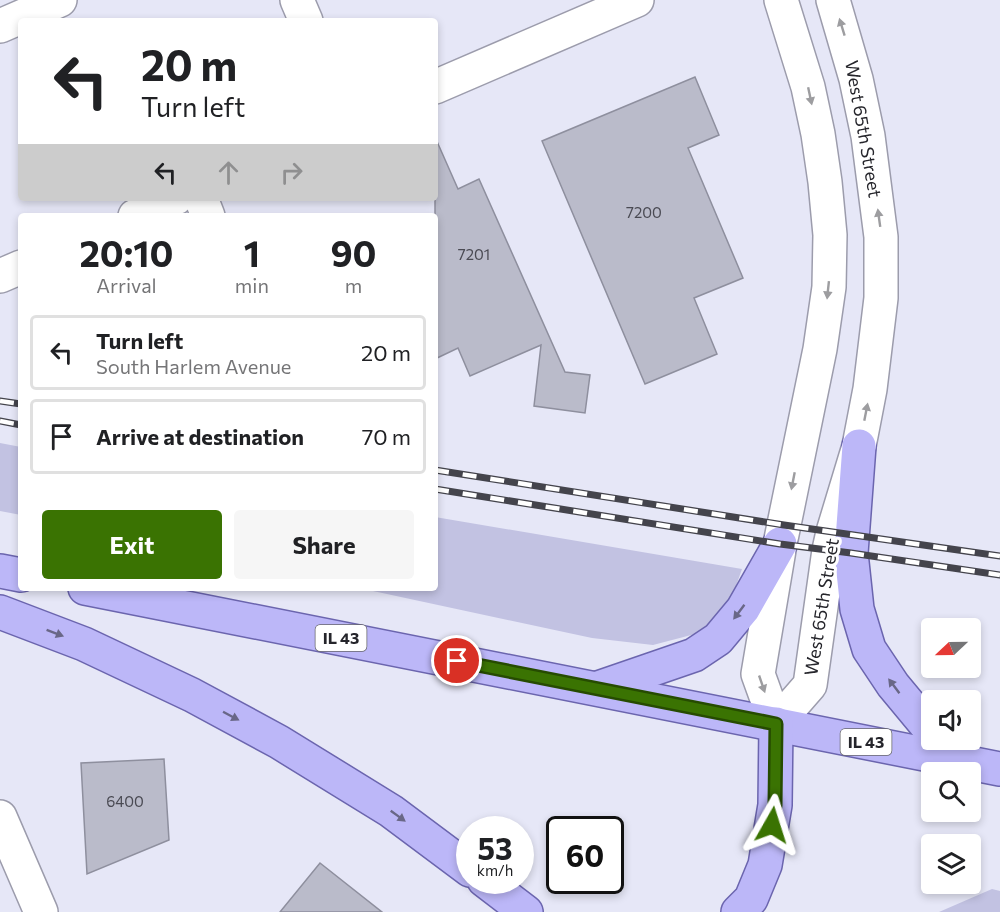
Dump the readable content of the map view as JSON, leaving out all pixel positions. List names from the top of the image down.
{
  "streets": {
    "main road": ["IL 43"],
    "street": ["West 65th Street"]
  },
  "crossings": [
    ["West 65th Street", "IL 43"]
  ],
  "house_numbers": ["7200", "7201", "6400"],
  "north": "left",
  "page": {
    "turn": ["20 m", "Turn left"],
    "eta": [
      "20:10",
      "Arrival",
      "1",
      "min",
      "90",
      "m"
    ],
    "list": [
      {
        "name": "Turn left",
        "note": "South Harlem Avenue",
        "value": "20 m"
      },
      {
        "name": "Arrive at destination",
        "value": "70 m"
      }
    ],
    "buttons": ["Exit", "Share"],
    "speed": "53 km/h",
    "limit": "60"
  }
}
